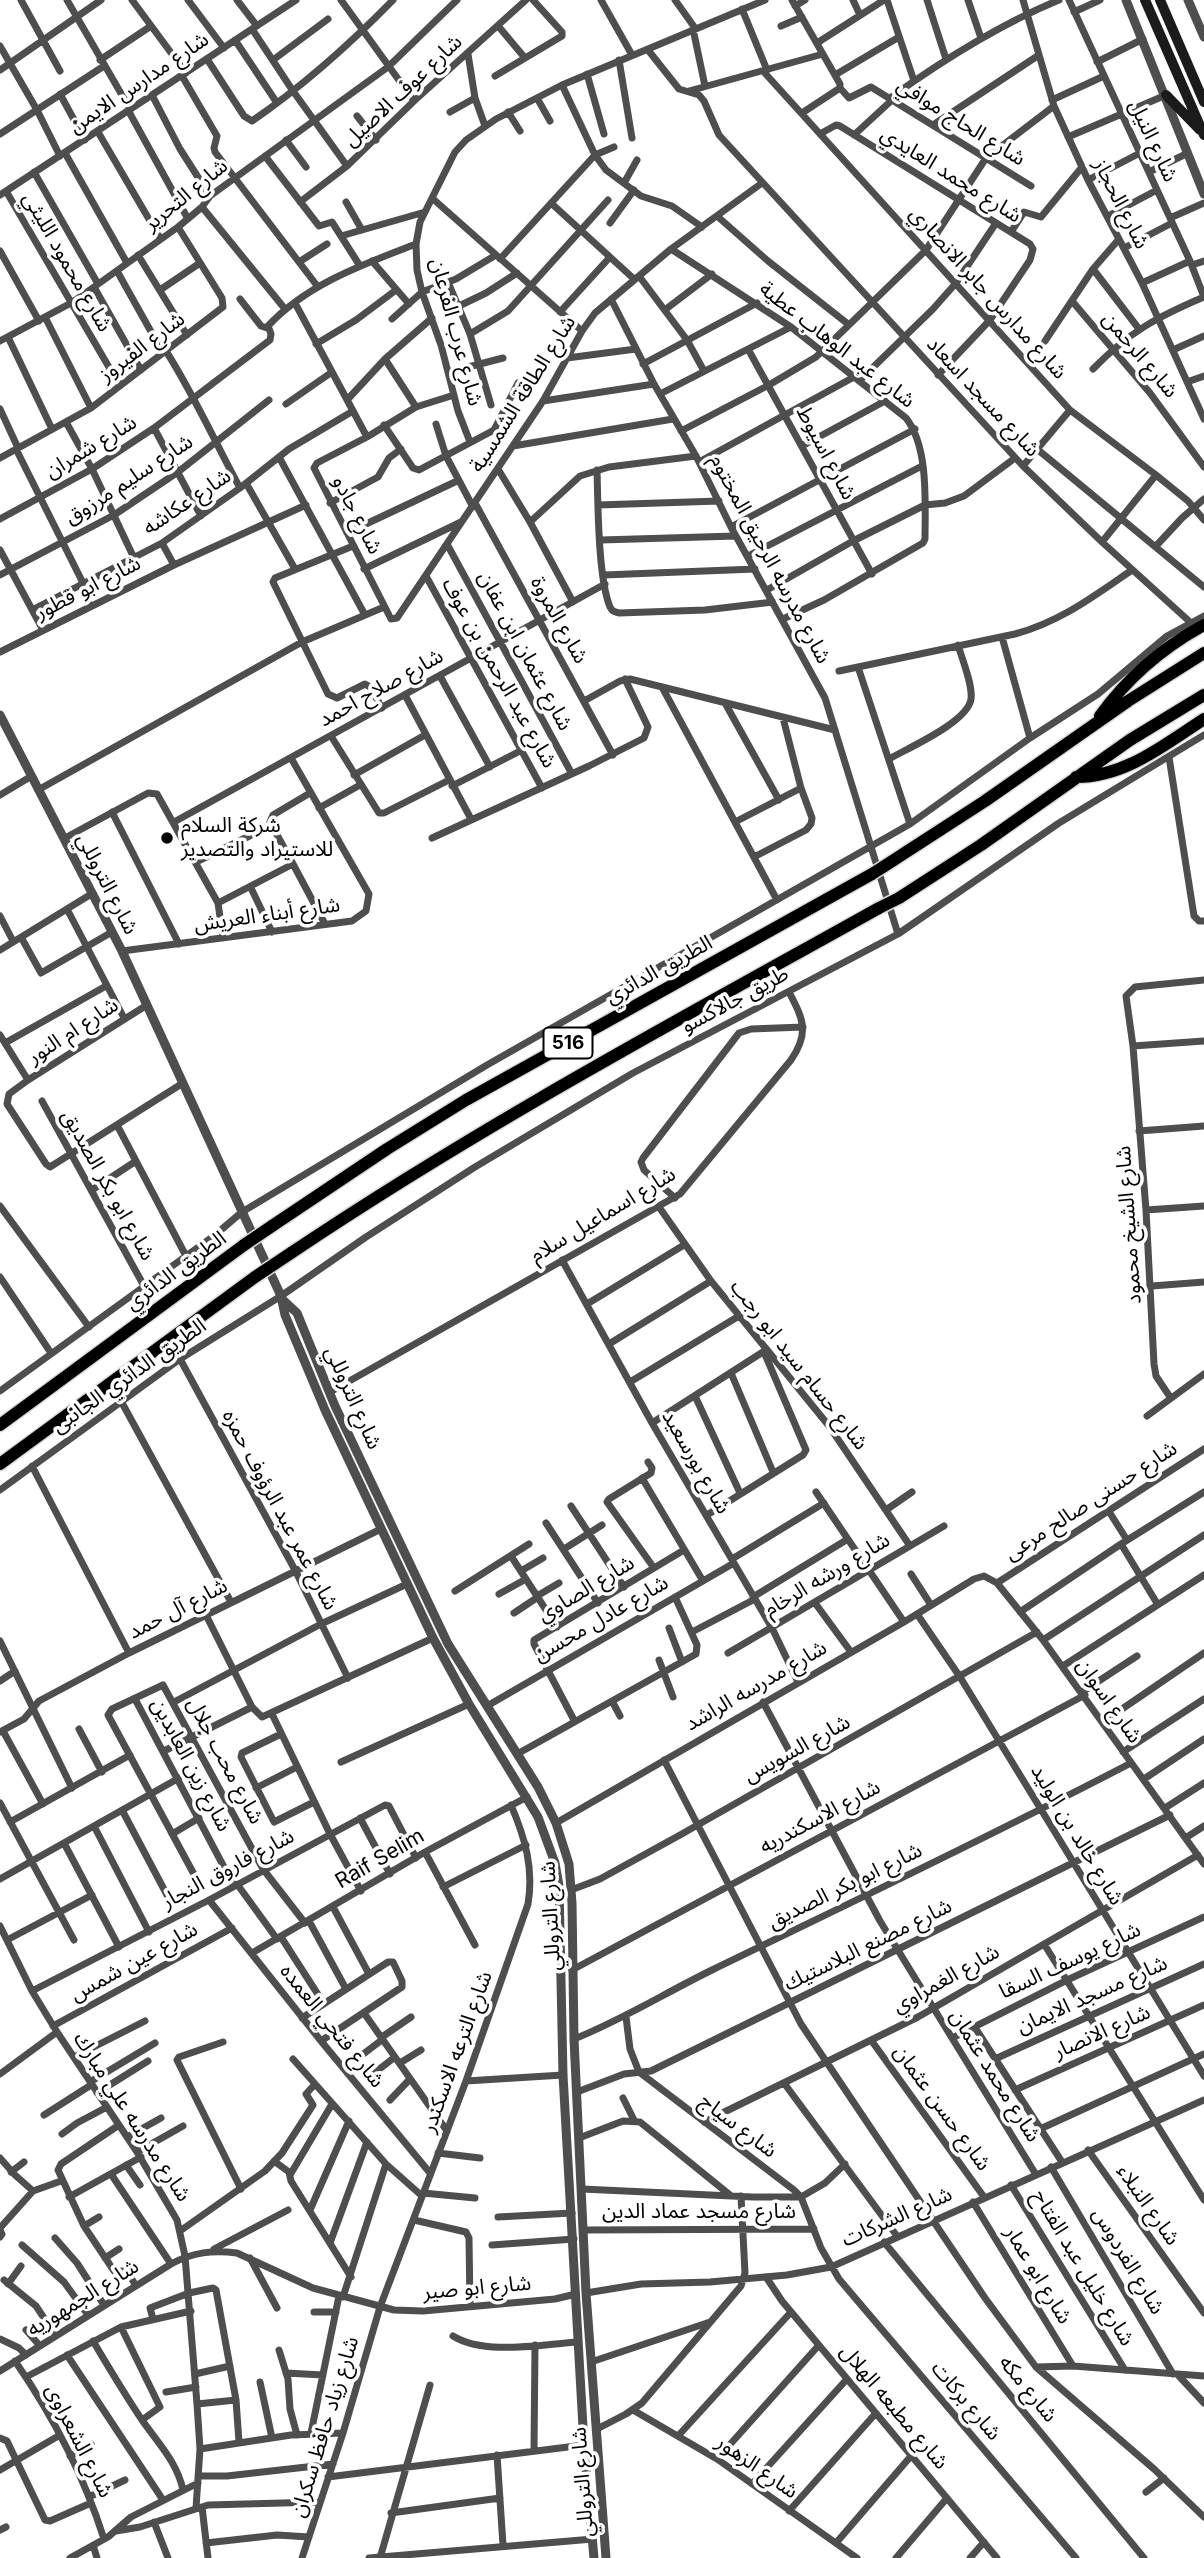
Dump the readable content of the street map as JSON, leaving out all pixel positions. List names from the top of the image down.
{
  "streets": {
    "highway": ["الطريق الدائري", "516"],
    "street": [
      "شارع مدارس الايمن",
      "شارع عوف الاصيل",
      "شارع الحاج موافي",
      "شارع النيل",
      "شارع محمد العايدي",
      "شارع التحرير",
      "شارع الحجاز",
      "شارع محمود الليثي",
      "شارع مدارس جابر الانصاري",
      "شارع عرب الفرعان",
      "شارع عبد الوهاب عطية",
      "شارع الفيروز",
      "شارع الرحمن",
      "شارع الطاقة الشمسية",
      "شارع مسجد اسعاد",
      "شارع شمران",
      "شارع اسيوط",
      "شارع سليم مرزوق",
      "شارع عكاشه",
      "شارع جادو",
      "شارع مدرسه الرحيق المختوم",
      "شارع ابو قطور",
      "شارع المروة",
      "شارع عثمان ابن عفان",
      "شارع عبد الرحمن بن عوف",
      "شارع صلاح احمد",
      "شارع التروللي",
      "شارع أبناء العريش",
      "طريق جالاكسو",
      "شارع ام النور",
      "شارع ابو بكر الصديق",
      "شارع اسماعيل سلام",
      "شارع الشيخ محمود",
      "شارع حسام سيد ابو رجب",
      "الطريق الدائري الجانبى",
      "شارع بورسعيد",
      "شارع حسنى صالح مرعى",
      "شارع عمر عبد الرؤوف حمزه",
      "شارع ورشه الرخام",
      "شارع الصاوي",
      "شارع آل حمد",
      "شارع عادل محسن",
      "شارع مدرسه الراشد",
      "شارع اسوان",
      "شارع السويس",
      "شارع محب جلال",
      "شارع زين العابدين",
      "شارع الاسكندريه",
      "شارع خالد بن الوليد",
      "Raif Selim",
      "شارع فاروق النجار",
      "شارع مصنع البلاستيك",
      "شارع يوسف السقا",
      "شارع عين شمس",
      "شارع الغمراوي",
      "شارع مسجد الايمان",
      "شارع فتحي العمده",
      "شارع الانصار",
      "شارع الترعه الاسكندر",
      "شارع محمد عثمان",
      "شارع حسن عثمان",
      "شارع مدرسه علي مبارك",
      "شارع سياج",
      "شارع النبلاء",
      "شارع مسجد عماد الدين",
      "شارع الشركات",
      "شارع الفردوس",
      "شارع خليل عبد الفتاح",
      "شارع ابو عمار",
      "شارع ابو صير",
      "شارع الجمهوريه",
      "شارع مكه",
      "شارع بركات",
      "شارع مطبعه الهلال",
      "شارع زياد حافظ سكران",
      "شارع الشعراوى",
      "شارع الزهور"
    ]
  },
  "crossings": [
    ["شارع مدارس الايمن", "شارع محمود الليثي"],
    ["شارع محمد العايدي", "شارع مدارس جابر الانصاري"],
    ["شارع محمد العايدي", "شارع مسجد اسعاد"],
    ["شارع التحرير", "شارع محمود الليثي"],
    ["شارع التحرير", "شارع الفيروز"],
    ["شارع محمود الليثي", "شارع الفيروز"],
    ["شارع مدارس جابر الانصاري", "شارع عرب الفرعان"],
    ["شارع عرب الفرعان", "شارع مسجد اسعاد"],
    ["شارع عرب الفرعان", "شارع جادو"],
    ["شارع عبد الوهاب عطية", "شارع الطاقة الشمسية"],
    ["شارع عبد الوهاب عطية", "شارع اسيوط"],
    ["شارع الطاقة الشمسية", "شارع مسجد اسعاد"],
    ["شارع الطاقة الشمسية", "شارع جادو"],
    ["شارع الطاقة الشمسية", "شارع مدرسه الرحيق المختوم"],
    ["شارع الطاقة الشمسية", "شارع المروة"],
    ["شارع الطاقة الشمسية", "شارع عثمان ابن عفان"],
    ["شارع الطاقة الشمسية", "شارع عبد الرحمن بن عوف"],
    ["شارع مدرسه الرحيق المختوم", "طريق جالاكسو"],
    ["شارع المروة", "شارع صلاح احمد"],
    ["شارع عثمان ابن عفان", "شارع صلاح احمد"],
    ["شارع عبد الرحمن بن عوف", "شارع صلاح احمد"],
    ["شارع صلاح احمد", "شارع أبناء العريش"],
    ["شارع التروللي", "شارع أبناء العريش"],
    ["شارع التروللي", "طريق جالاكسو"],
    ["شارع التروللي", "شارع ام النور"],
    ["شارع التروللي", "شارع ابو بكر الصديق"],
    ["شارع التروللي", "شارع اسماعيل سلام"],
    ["شارع التروللي", "الطريق الدائري الجانبى"],
    ["شارع التروللي", "شارع آل حمد"],
    ["شارع التروللي", "شارع عادل محسن"],
    ["شارع التروللي", "شارع مدرسه الراشد"],
    ["شارع التروللي", "شارع السويس"],
    ["شارع التروللي", "شارع الاسكندريه"],
    ["شارع التروللي", "Raif Selim"],
    ["شارع التروللي", "شارع مصنع البلاستيك"],
    ["شارع التروللي", "شارع مسجد عماد الدين"],
    ["شارع التروللي", "شارع الشركات"],
    ["شارع التروللي", "شارع ابو صير"],
    ["طريق جالاكسو", "الطريق الدائري الجانبى"],
    ["شارع ام النور", "شارع ابو بكر الصديق"],
    ["شارع ابو بكر الصديق", "شارع اسوان"],
    ["شارع ابو بكر الصديق", "شارع خالد بن الوليد"],
    ["شارع ابو بكر الصديق", "شارع محمد عثمان"],
    ["شارع اسماعيل سلام", "شارع حسام سيد ابو رجب"],
    ["شارع اسماعيل سلام", "شارع بورسعيد"],
    ["شارع حسام سيد ابو رجب", "شارع ورشه الرخام"],
    ["الطريق الدائري الجانبى", "شارع عمر عبد الرؤوف حمزه"],
    ["شارع بورسعيد", "شارع ورشه الرخام"],
    ["شارع بورسعيد", "شارع عادل محسن"],
    ["شارع بورسعيد", "شارع مدرسه الراشد"],
    ["شارع حسنى صالح مرعى", "شارع مدرسه الراشد"],
    ["شارع حسنى صالح مرعى", "شارع اسوان"],
    ["شارع عمر عبد الرؤوف حمزه", "شارع آل حمد"],
    ["شارع الصاوي", "شارع عادل محسن"],
    ["شارع مدرسه الراشد", "شارع اسوان"],
    ["شارع مدرسه الراشد", "شارع خالد بن الوليد"],
    ["شارع مدرسه الراشد", "شارع محمد عثمان"],
    ["شارع اسوان", "شارع السويس"],
    ["شارع اسوان", "شارع الاسكندريه"],
    ["شارع اسوان", "شارع مصنع البلاستيك"],
    ["شارع اسوان", "شارع الغمراوي"],
    ["شارع السويس", "شارع خالد بن الوليد"],
    ["شارع السويس", "شارع محمد عثمان"],
    ["شارع محب جلال", "شارع زين العابدين"],
    ["شارع محب جلال", "Raif Selim"],
    ["شارع محب جلال", "شارع فاروق النجار"],
    ["شارع زين العابدين", "Raif Selim"],
    ["شارع زين العابدين", "شارع فاروق النجار"],
    ["شارع الاسكندريه", "شارع خالد بن الوليد"],
    ["شارع الاسكندريه", "شارع محمد عثمان"],
    ["شارع خالد بن الوليد", "شارع مصنع البلاستيك"],
    ["شارع خالد بن الوليد", "شارع يوسف السقا"],
    ["شارع خالد بن الوليد", "شارع الغمراوي"],
    ["شارع خالد بن الوليد", "شارع مسجد الايمان"],
    ["شارع خالد بن الوليد", "شارع الانصار"],
    ["Raif Selim", "شارع فاروق النجار"],
    ["Raif Selim", "شارع فتحي العمده"],
    ["Raif Selim", "شارع الترعه الاسكندر"],
    ["شارع فاروق النجار", "شارع فتحي العمده"],
    ["شارع فاروق النجار", "شارع مدرسه علي مبارك"],
    ["شارع مصنع البلاستيك", "شارع محمد عثمان"],
    ["شارع مصنع البلاستيك", "شارع سياج"],
    ["شارع يوسف السقا", "شارع محمد عثمان"],
    ["شارع عين شمس", "شارع فتحي العمده"],
    ["شارع عين شمس", "شارع مدرسه علي مبارك"],
    ["شارع الغمراوي", "شارع محمد عثمان"],
    ["شارع الغمراوي", "شارع حسن عثمان"],
    ["شارع الغمراوي", "شارع سياج"],
    ["شارع فتحي العمده", "شارع الترعه الاسكندر"],
    ["شارع الترعه الاسكندر", "شارع ابو صير"],
    ["شارع الترعه الاسكندر", "شارع زياد حافظ سكران"],
    ["شارع محمد عثمان", "شارع الشركات"],
    ["شارع حسن عثمان", "شارع الشركات"],
    ["شارع مدرسه علي مبارك", "شارع الجمهوريه"],
    ["شارع النبلاء", "شارع الشركات"],
    ["شارع الشركات", "شارع الفردوس"],
    ["شارع الشركات", "شارع خليل عبد الفتاح"],
    ["شارع الشركات", "شارع ابو عمار"],
    ["شارع الشركات", "شارع ابو صير"],
    ["شارع الشركات", "شارع مكه"],
    ["شارع الشركات", "شارع بركات"],
    ["شارع الشركات", "شارع مطبعه الهلال"],
    ["شارع ابو صير", "شارع الجمهوريه"],
    ["شارع ابو صير", "شارع زياد حافظ سكران"],
    ["شارع الجمهوريه", "شارع الشعراوى"]
  ],
  "places": ["شركة السلام للاستيراد والتصدير"]
}
